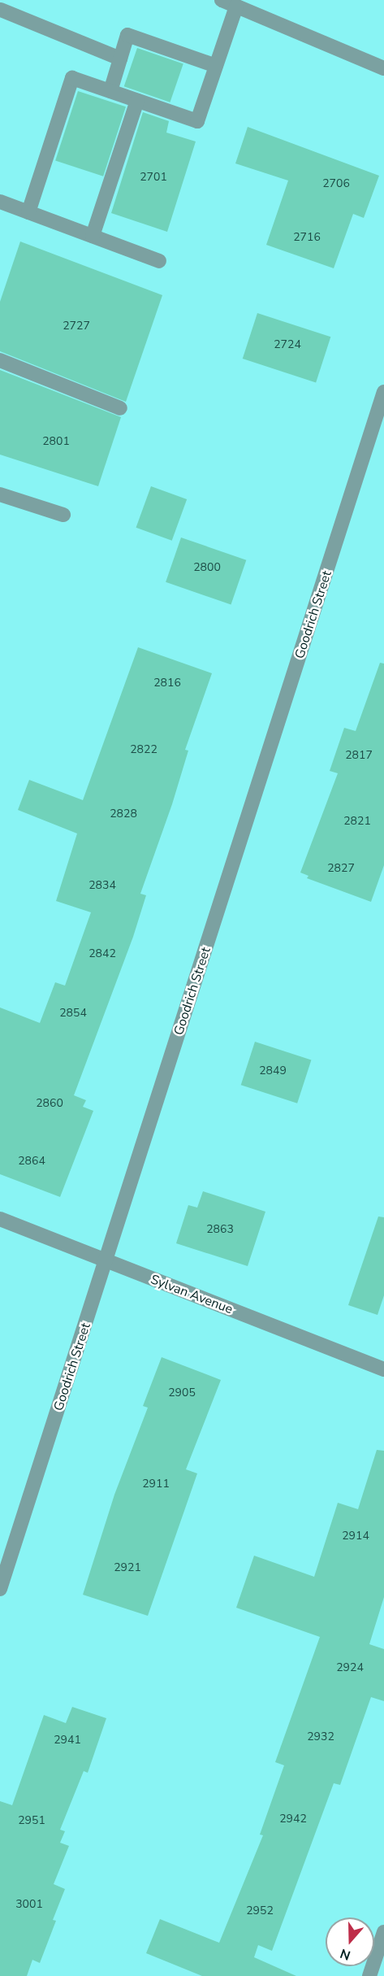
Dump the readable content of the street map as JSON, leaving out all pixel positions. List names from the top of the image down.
{
  "streets": {
    "street": ["Goodrich Street", "Sylvan Avenue"]
  },
  "crossings": [
    ["Goodrich Street", "Sylvan Avenue"]
  ],
  "house_numbers": [
    "2701",
    "2706",
    "2716",
    "2727",
    "2724",
    "2801",
    "2800",
    "2816",
    "2822",
    "2817",
    "2828",
    "2821",
    "2827",
    "2834",
    "2842",
    "2854",
    "2849",
    "2860",
    "2864",
    "2863",
    "2905",
    "2911",
    "2914",
    "2921",
    "2924",
    "2932",
    "2941",
    "2942",
    "2951",
    "3001",
    "2952"
  ],
  "north": "bottom"
}
